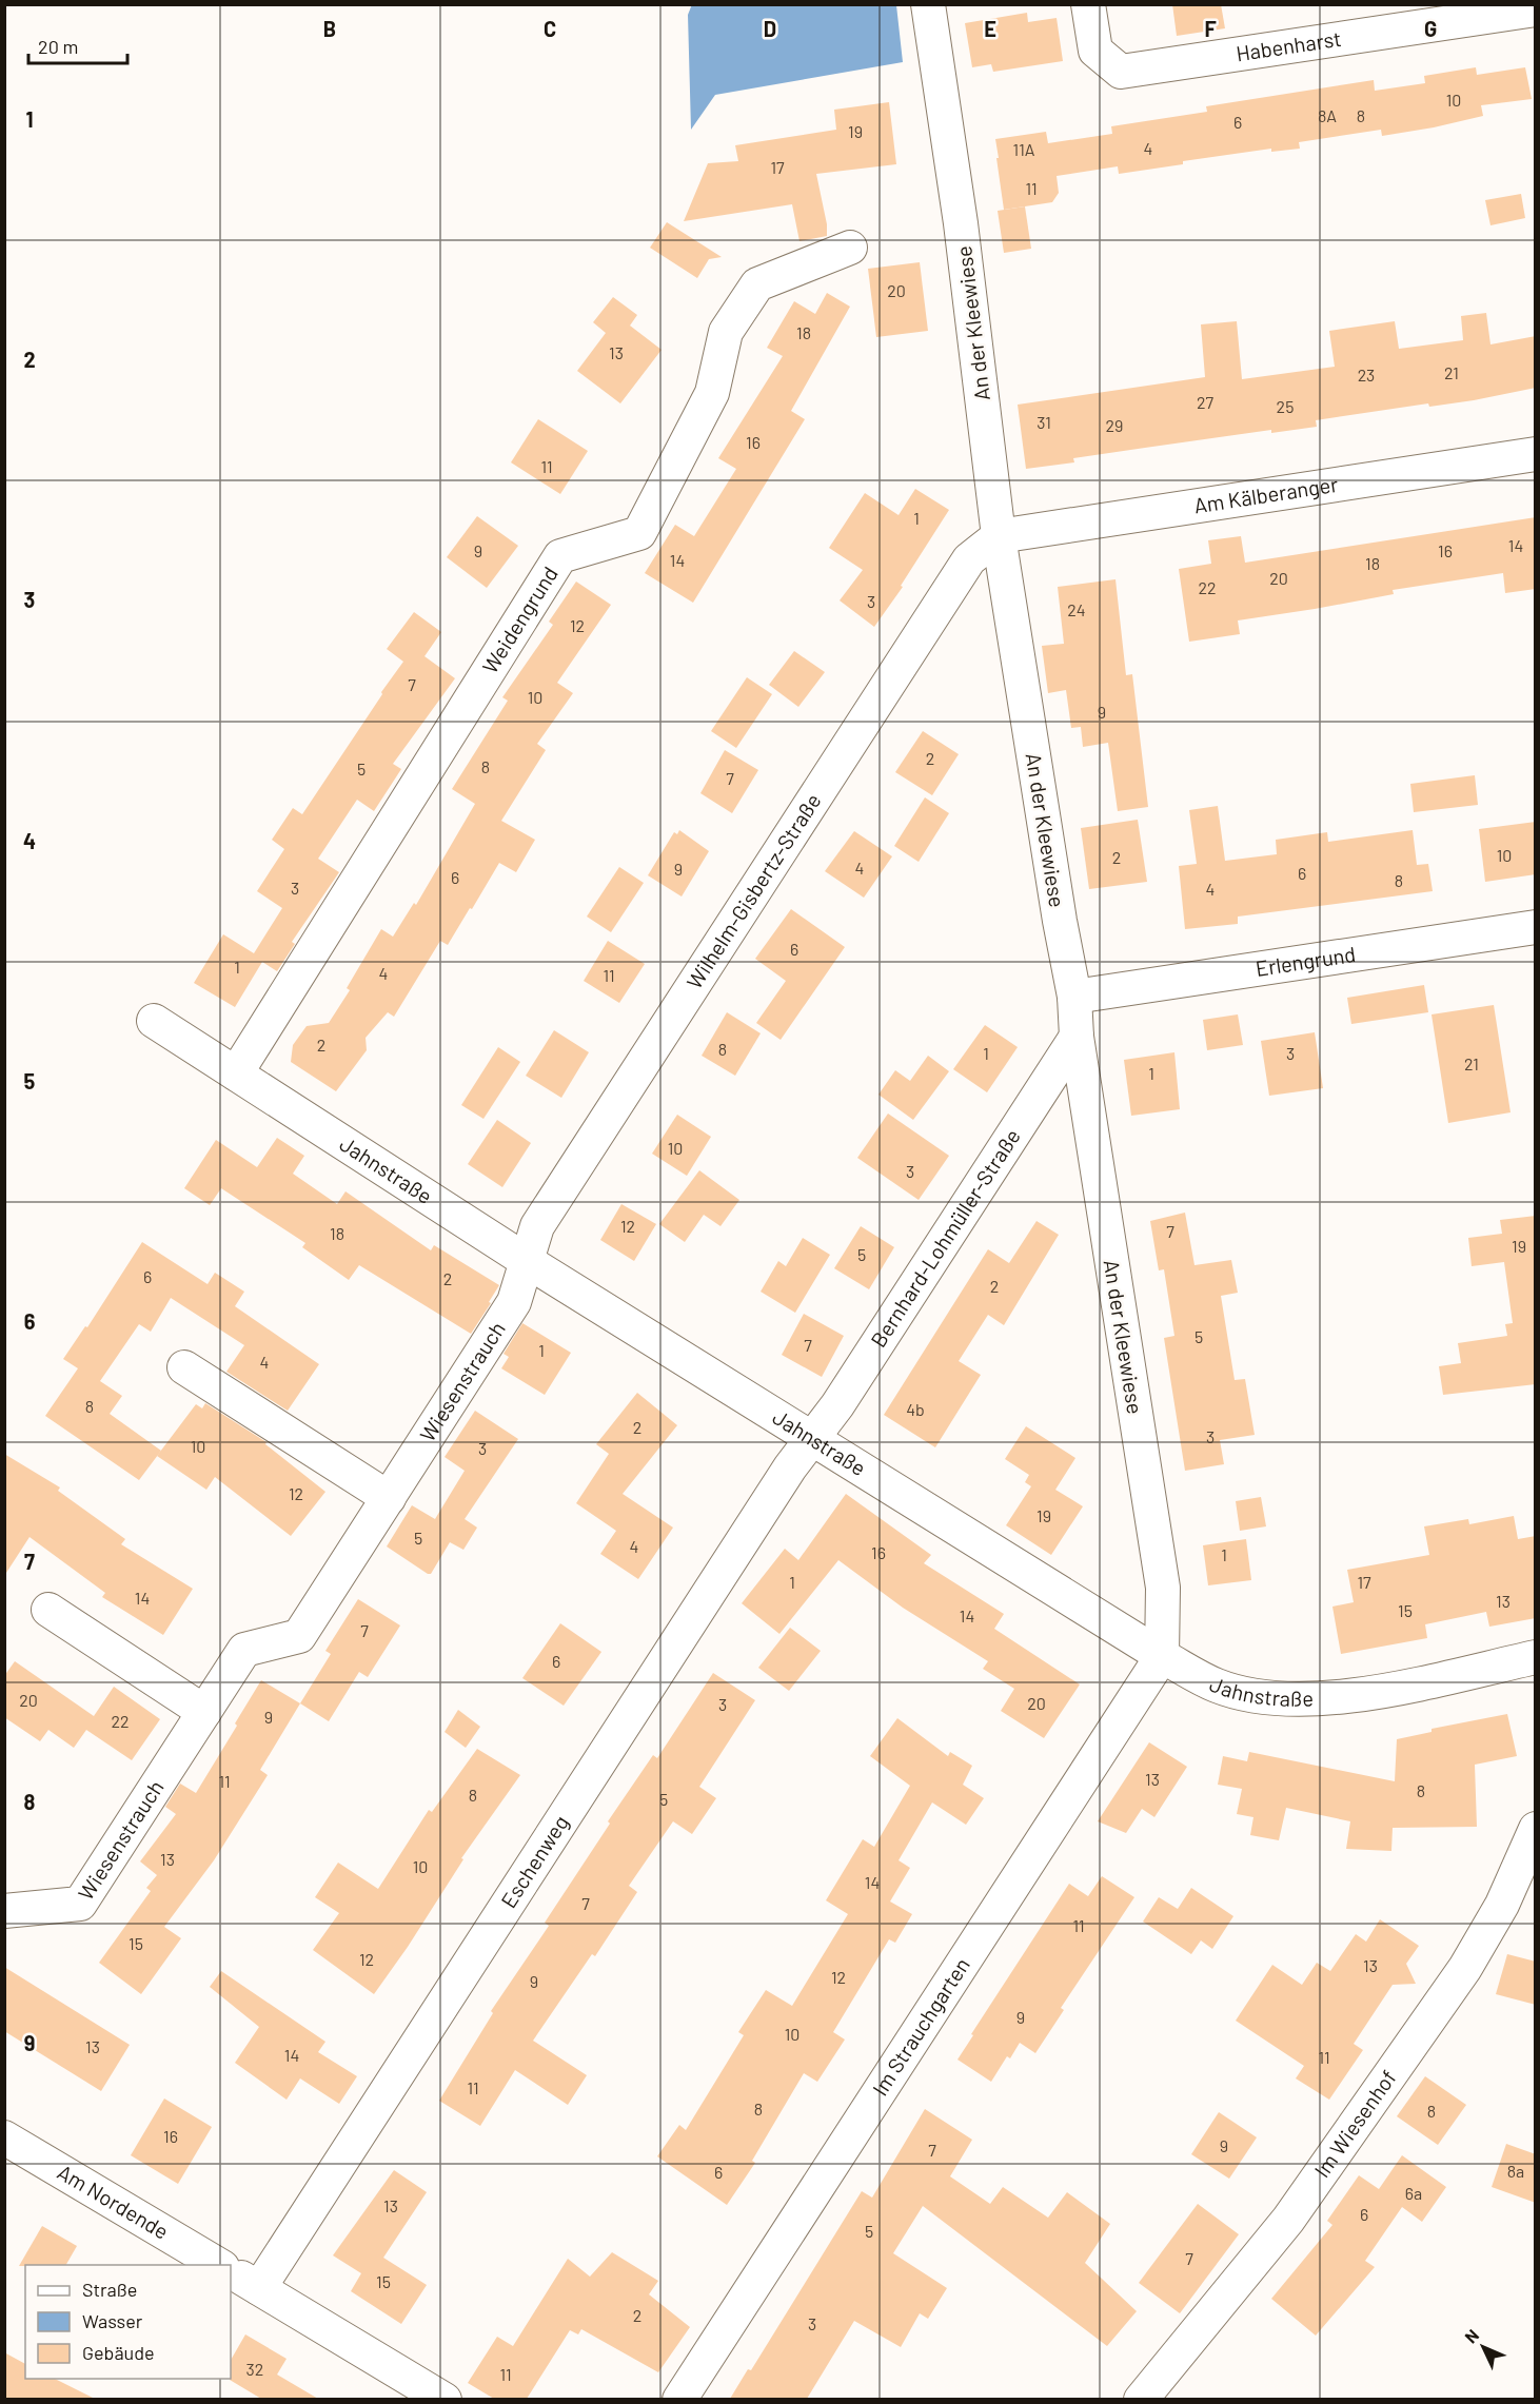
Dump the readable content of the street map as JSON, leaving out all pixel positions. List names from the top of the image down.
{
  "streets": {
    "street": [
      "Habenharst",
      "An der Kleewiese",
      "Am Kälberanger",
      "Weidengrund",
      "Wilhelm-Gisbertz-Straße",
      "Erlengrund",
      "Jahnstraße",
      "Bernhard-Lohmüller-Straße",
      "Wiesenstrauch",
      "Eschenweg",
      "Im Strauchgarten",
      "Im Wiesenhof",
      "Am Nordende"
    ]
  },
  "crossings": [
    ["An der Kleewiese", "Am Kälberanger"],
    ["An der Kleewiese", "Wilhelm-Gisbertz-Straße"],
    ["An der Kleewiese", "Erlengrund"],
    ["An der Kleewiese", "Jahnstraße"],
    ["An der Kleewiese", "Bernhard-Lohmüller-Straße"],
    ["An der Kleewiese", "Im Strauchgarten"],
    ["Am Kälberanger", "Wilhelm-Gisbertz-Straße"],
    ["Weidengrund", "Jahnstraße"],
    ["Wilhelm-Gisbertz-Straße", "Jahnstraße"],
    ["Wilhelm-Gisbertz-Straße", "Wiesenstrauch"],
    ["Jahnstraße", "Bernhard-Lohmüller-Straße"],
    ["Jahnstraße", "Wiesenstrauch"],
    ["Jahnstraße", "Eschenweg"],
    ["Jahnstraße", "Im Strauchgarten"],
    ["Bernhard-Lohmüller-Straße", "Eschenweg"]
  ],
  "house_numbers": [
    "10",
    "8A",
    "8",
    "6",
    "19",
    "4",
    "11A",
    "17",
    "11",
    "20",
    "18",
    "13",
    "21",
    "23",
    "27",
    "25",
    "31",
    "29",
    "16",
    "11",
    "1",
    "14",
    "9",
    "16",
    "14",
    "18",
    "20",
    "22",
    "3",
    "24",
    "12",
    "7",
    "10",
    "9",
    "2",
    "8",
    "5",
    "7",
    "10",
    "2",
    "4",
    "9",
    "6",
    "6",
    "8",
    "3",
    "4",
    "6",
    "1",
    "4",
    "11",
    "2",
    "8",
    "1",
    "3",
    "21",
    "1",
    "10",
    "3",
    "12",
    "7",
    "18",
    "19",
    "5",
    "6",
    "2",
    "2",
    "5",
    "7",
    "1",
    "4",
    "8",
    "4b",
    "2",
    "3",
    "10",
    "3",
    "12",
    "19",
    "5",
    "4",
    "16",
    "1",
    "1",
    "17",
    "14",
    "13",
    "15",
    "14",
    "7",
    "6",
    "20",
    "20",
    "3",
    "9",
    "22",
    "13",
    "11",
    "8",
    "8",
    "5",
    "13",
    "10",
    "14",
    "7",
    "11",
    "15",
    "12",
    "13",
    "12",
    "9",
    "9",
    "10",
    "13",
    "14",
    "11",
    "11",
    "8",
    "8",
    "16",
    "9",
    "7",
    "8a",
    "6",
    "6a",
    "13",
    "6",
    "5",
    "7",
    "15",
    "2",
    "3",
    "32",
    "11"
  ],
  "legend": ["Straße", "Wasser", "Gebäude"],
  "scale_bar": "20 m",
  "north": "top left",
  "grid": {
    "columns": [
      "B",
      "C",
      "D",
      "E",
      "F",
      "G"
    ],
    "rows": [
      "1",
      "2",
      "3",
      "4",
      "5",
      "6",
      "7",
      "8",
      "9"
    ]
  }
}
